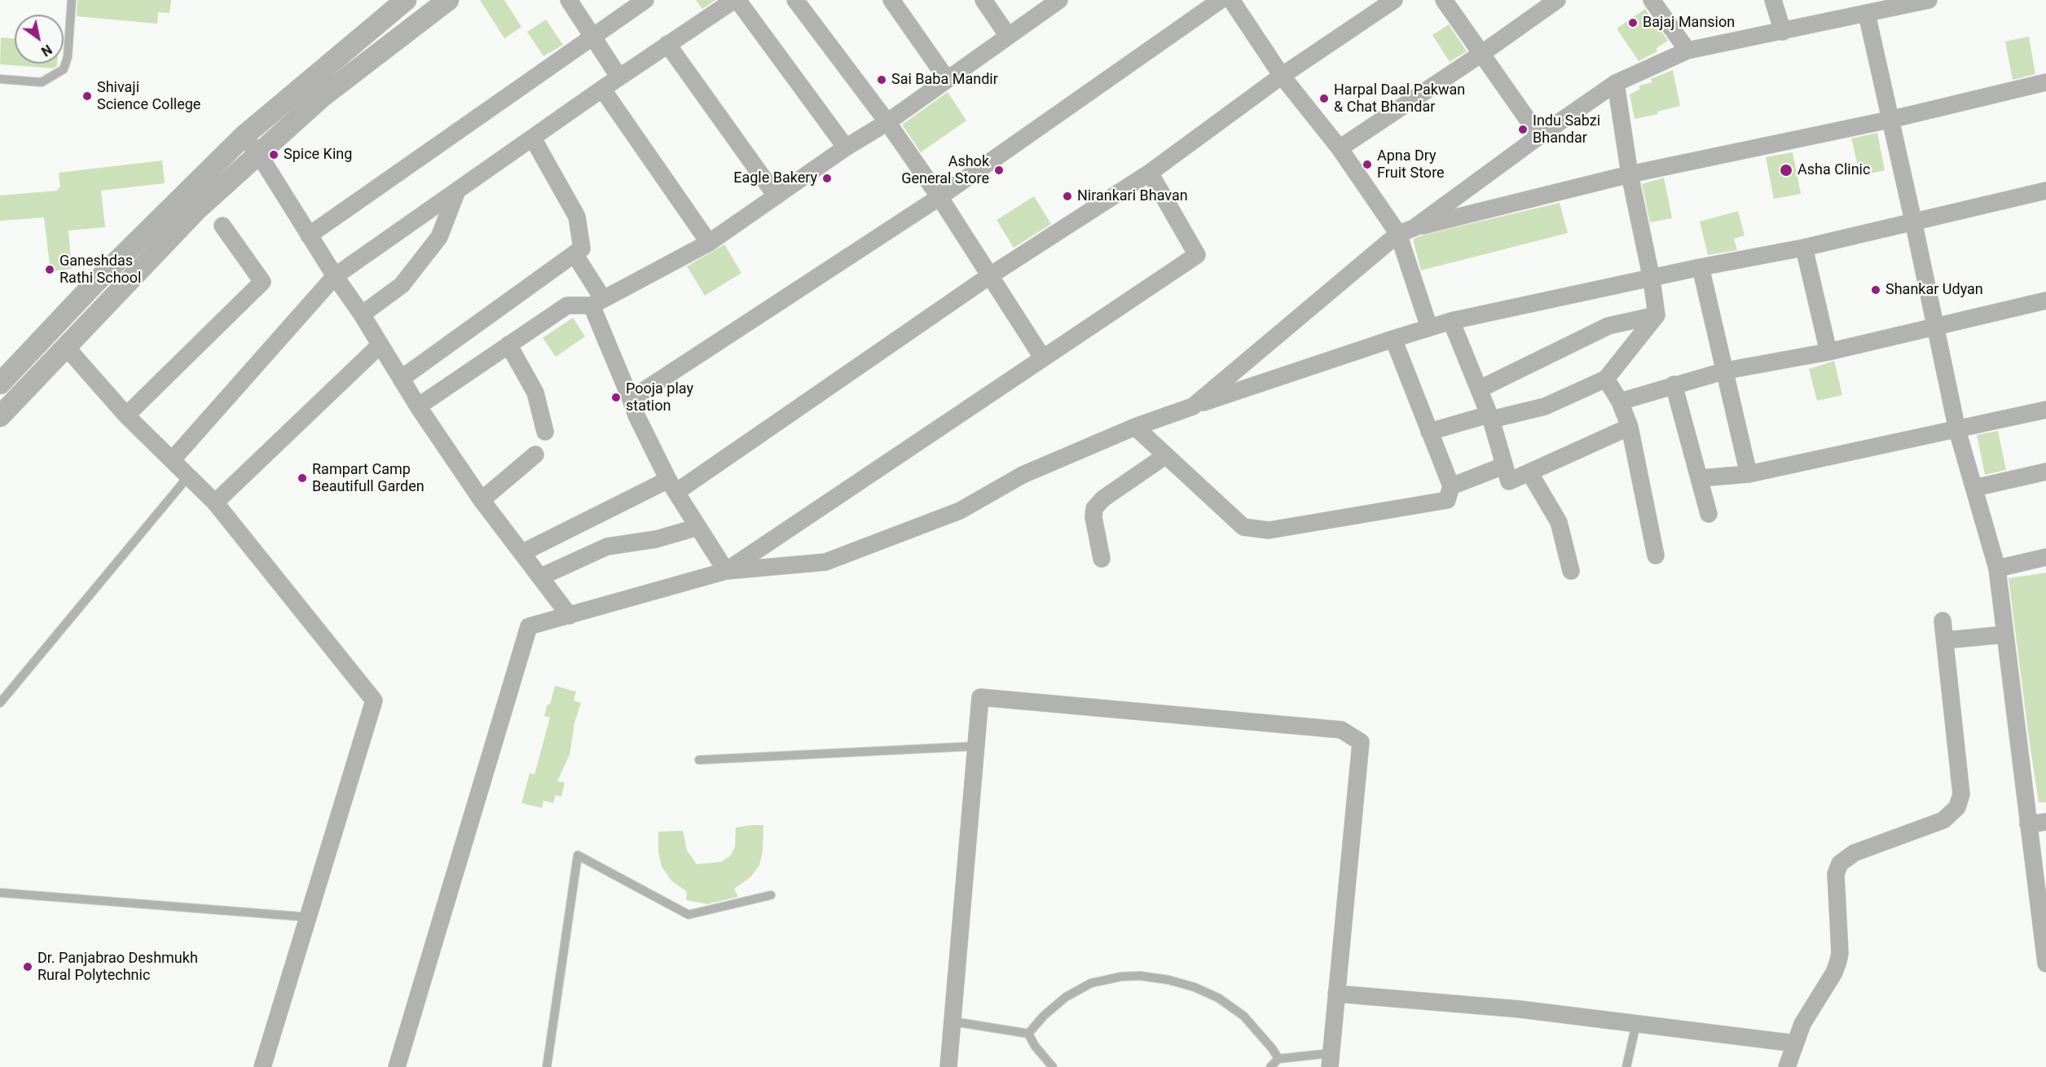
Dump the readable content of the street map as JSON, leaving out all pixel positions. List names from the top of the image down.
{
  "places": [
    "Bajaj Mansion",
    "Sai Baba Mandir",
    "Shivaji Science College",
    "Harpal Daal Pakwan & Chat Bhandar",
    "Indu Sabzi Bhandar",
    "Spice King",
    "Apna Dry Fruit Store",
    "Ashok General Store",
    "Asha Clinic",
    "Eagle Bakery",
    "Nirankari Bhavan",
    "Ganeshdas Rathi School",
    "Shankar Udyan",
    "Pooja play station",
    "Rampart Camp Beautifull Garden",
    "Dr. Panjabrao Deshmukh Rural Polytechnic"
  ],
  "north": "bottom right"
}
